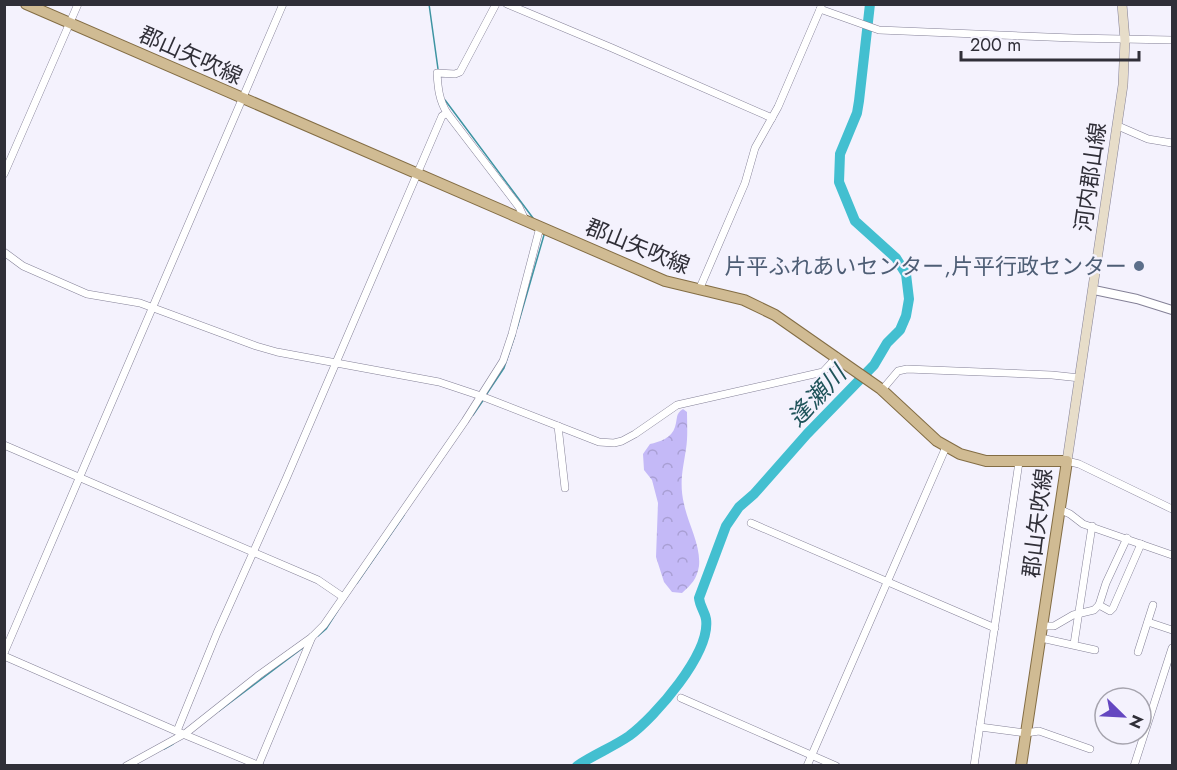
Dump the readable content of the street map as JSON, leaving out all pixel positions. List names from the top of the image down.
{
  "streets": {
    "main road": ["郡山矢吹線", "河内郡山線"]
  },
  "crossings": [
    ["郡山矢吹線", "河内郡山線"]
  ],
  "water": ["逢瀬川"],
  "places": ["片平ふれあいセンター,片平行政センター"],
  "scale_bar": "200 m",
  "north": "bottom right"
}
